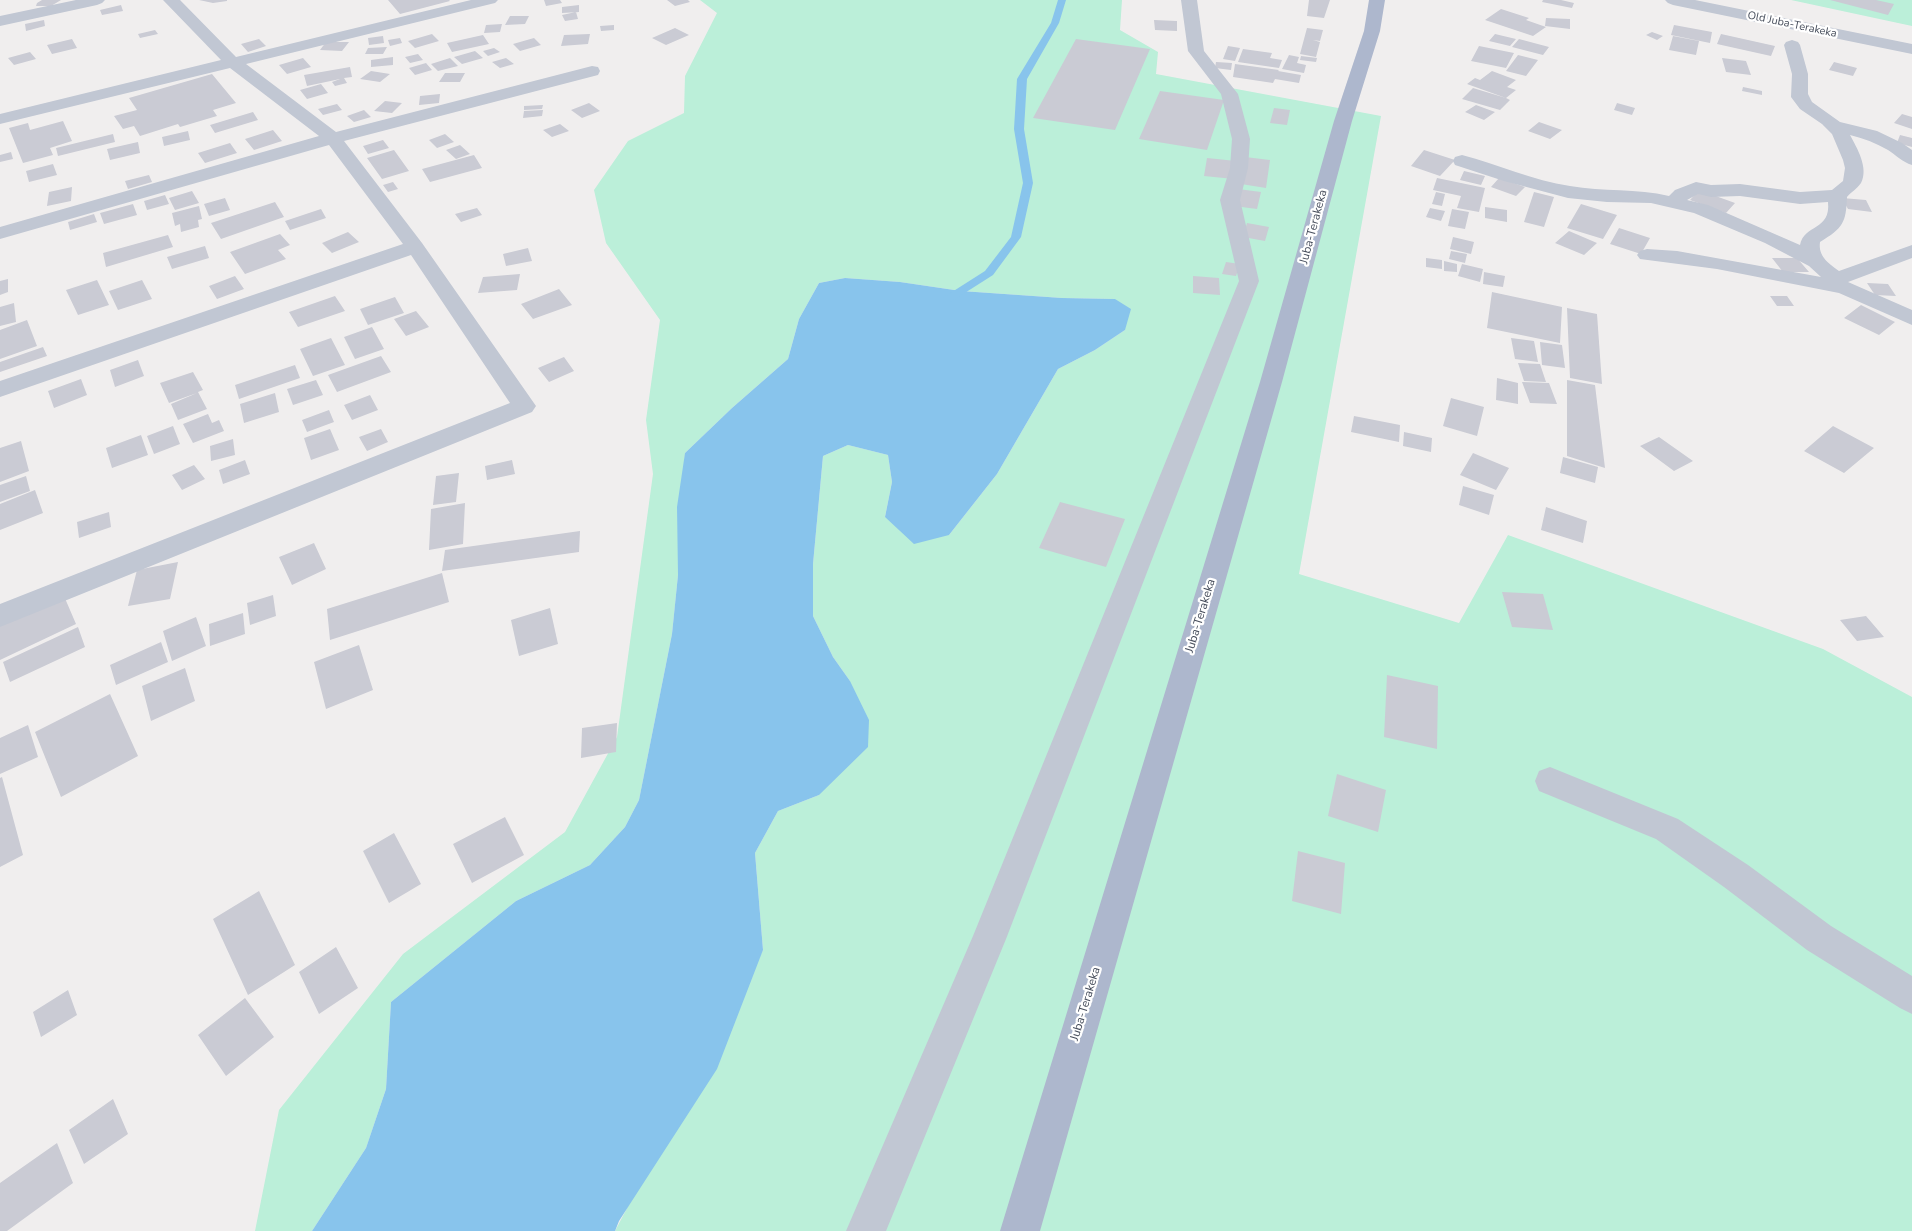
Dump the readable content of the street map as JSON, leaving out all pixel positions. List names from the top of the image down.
{
  "streets": {
    "main road": ["Juba-Terakeka"],
    "street": ["Old Juba-Terakeka"]
  }
}
